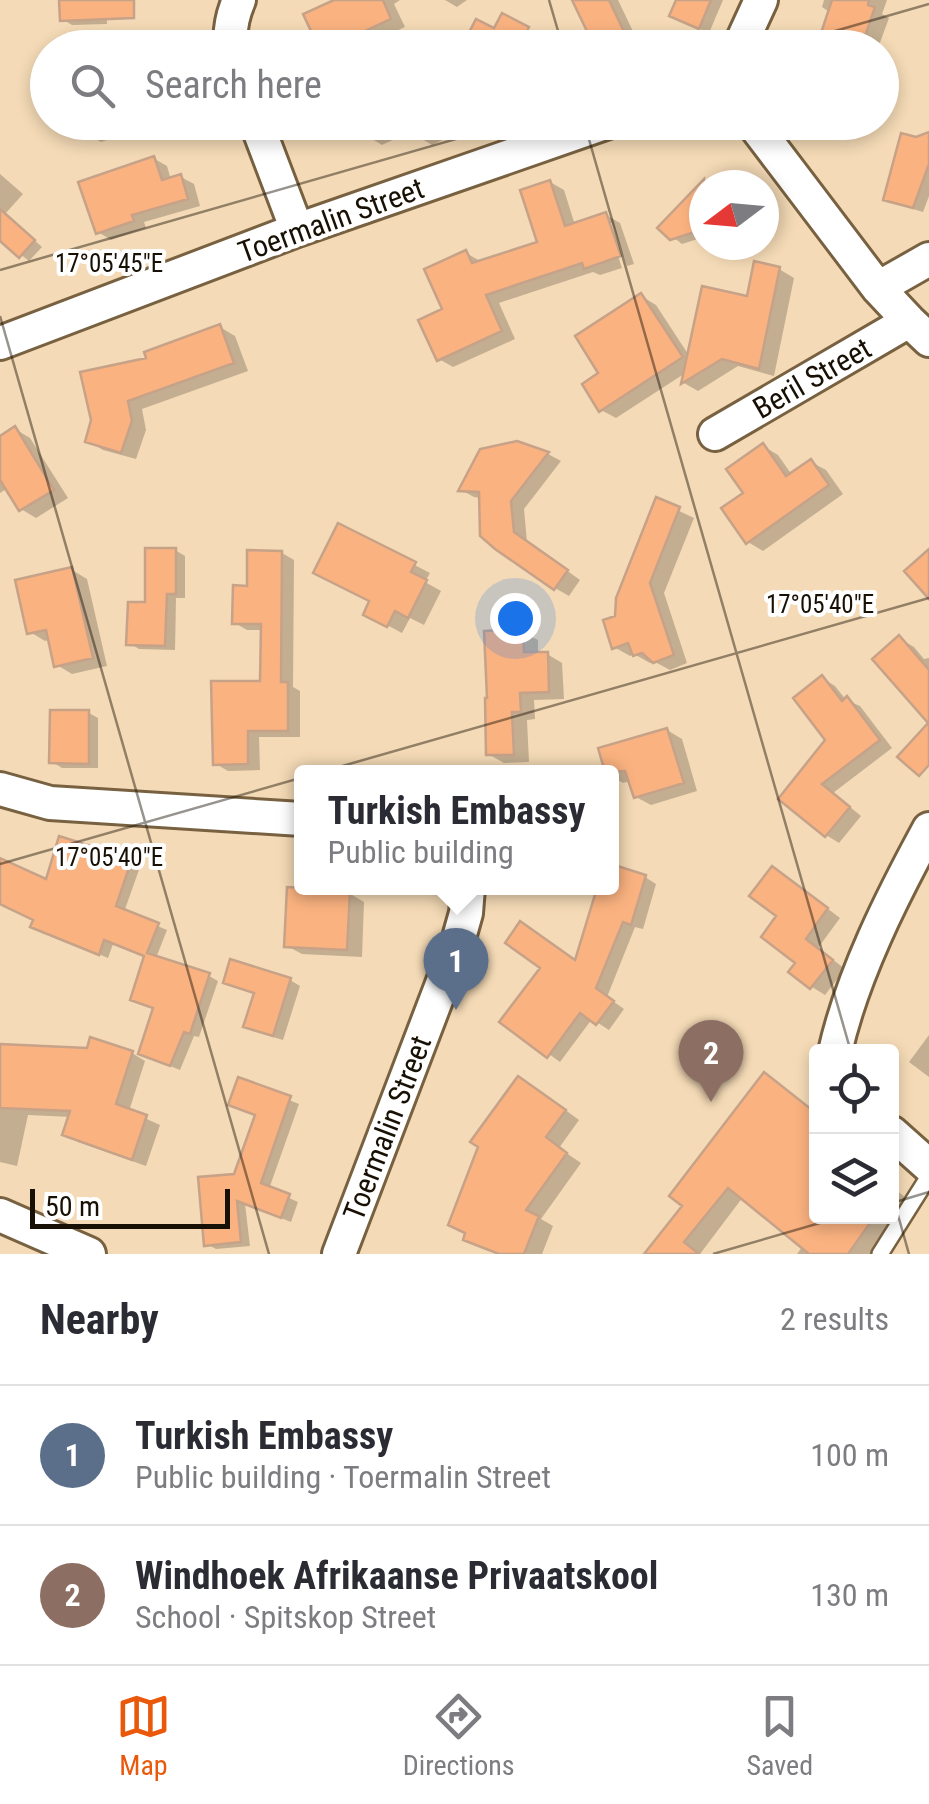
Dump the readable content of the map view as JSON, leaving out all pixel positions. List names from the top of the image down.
{
  "streets": {
    "street": ["Toermalin Street", "Beril Street"]
  },
  "scale_bar": "50 m",
  "north": "left",
  "page": {
    "search": "Search here",
    "popup": ["Turkish Embassy", "Public building"],
    "pins": ["1", "2"],
    "scale": "50 m",
    "heading": ["Nearby", "2 results"],
    "list": [
      {
        "mark": "1",
        "name": "Turkish Embassy",
        "note": "Public building · Toermalin Street",
        "value": "100 m"
      },
      {
        "mark": "2",
        "name": "Windhoek Afrikaanse Privaatskool",
        "note": "School · Spitskop Street",
        "value": "130 m"
      }
    ],
    "nav": ["Map", "Directions", "Saved"]
  },
  "coordinates": ["17°05'45\"E", "17°05'40\"E"]
}
